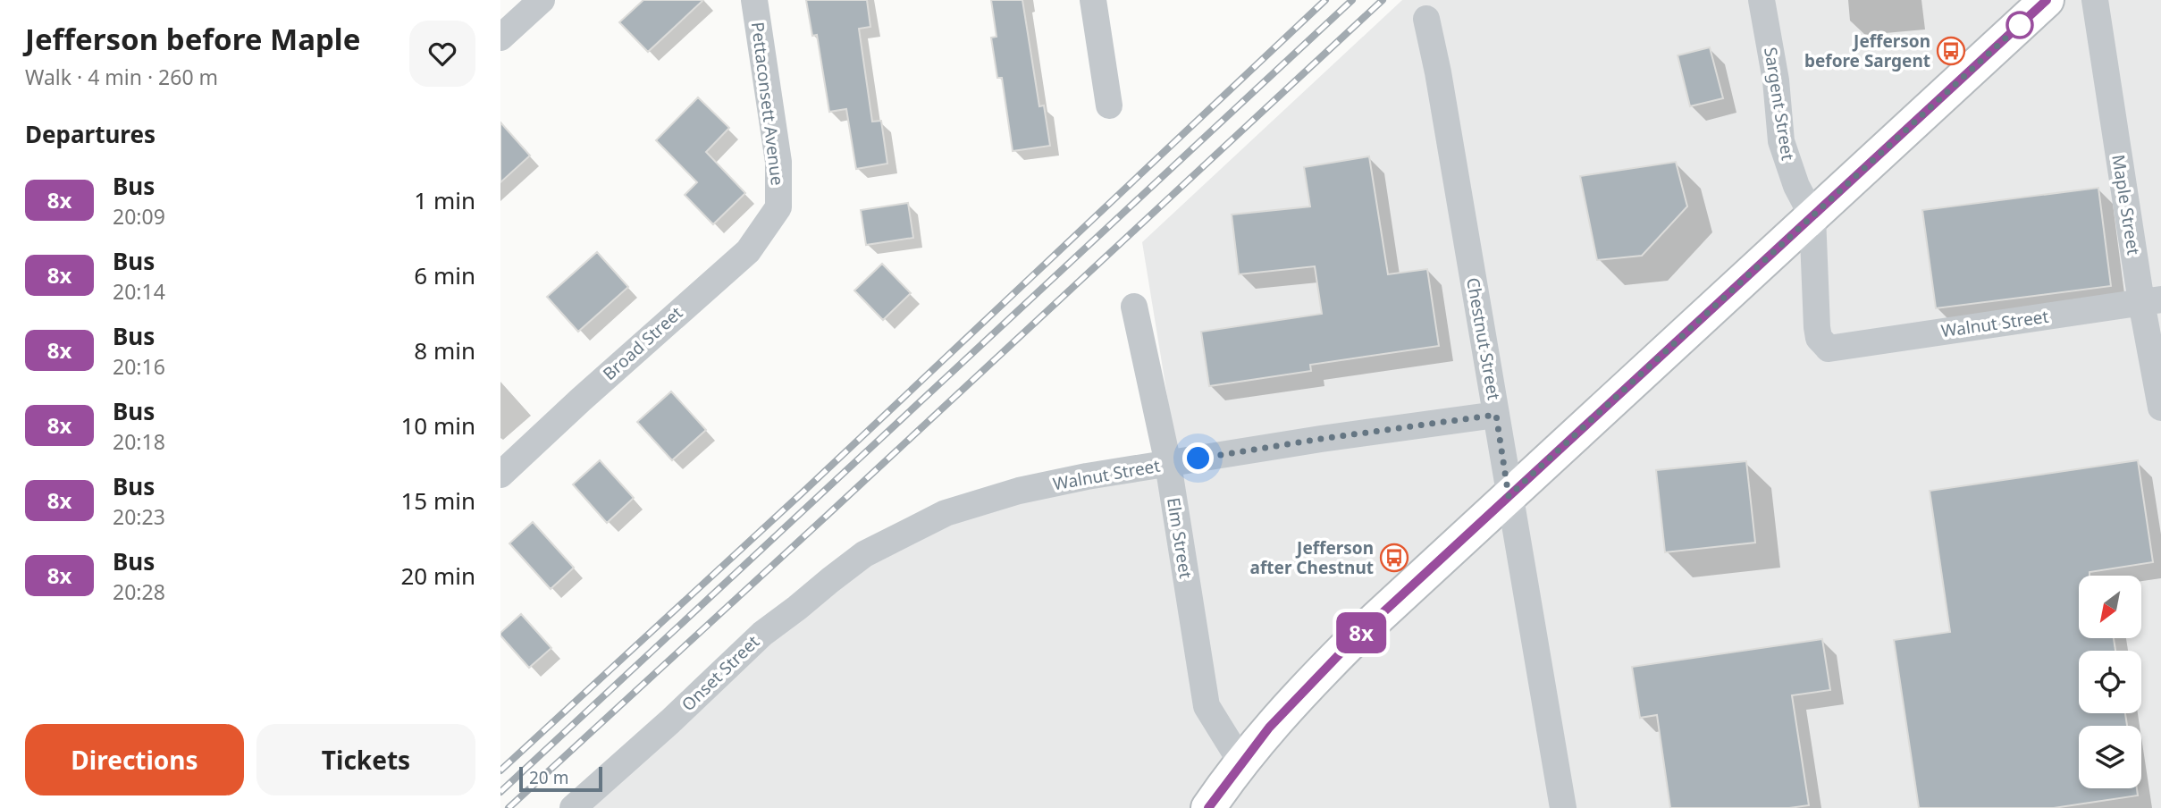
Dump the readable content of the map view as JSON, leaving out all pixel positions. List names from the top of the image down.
{
  "streets": {
    "street": [
      "Pettaconsett Avenue",
      "Sargent Street",
      "Maple Street",
      "Walnut Street",
      "Chestnut Street",
      "Broad Street",
      "Elm Street",
      "Onset Street"
    ]
  },
  "crossings": [
    ["Pettaconsett Avenue", "Broad Street"],
    ["Sargent Street", "Walnut Street"],
    ["Maple Street", "Walnut Street"],
    ["Walnut Street", "Chestnut Street"],
    ["Walnut Street", "Elm Street"],
    ["Walnut Street", "Onset Street"]
  ],
  "places": {
    "bus stop": ["Jefferson before Sargent", "Jefferson after Chestnut"]
  },
  "lines": ["bus line 8x"],
  "scale_bar": "20 m",
  "north": "bottom left",
  "page": {
    "heading": [
      ["Jefferson before Maple", "Walk · 4 min · 260 m"],
      "Departures"
    ],
    "on_map": "8x",
    "list": [
      {
        "mark": "8x",
        "name": "Bus",
        "note": "20:09",
        "value": "1 min"
      },
      {
        "mark": "8x",
        "name": "Bus",
        "note": "20:14",
        "value": "6 min"
      },
      {
        "mark": "8x",
        "name": "Bus",
        "note": "20:16",
        "value": "8 min"
      },
      {
        "mark": "8x",
        "name": "Bus",
        "note": "20:18",
        "value": "10 min"
      },
      {
        "mark": "8x",
        "name": "Bus",
        "note": "20:23",
        "value": "15 min"
      },
      {
        "mark": "8x",
        "name": "Bus",
        "note": "20:28",
        "value": "20 min"
      }
    ],
    "buttons": ["Directions", "Tickets"],
    "scale": "20 m"
  }
}
